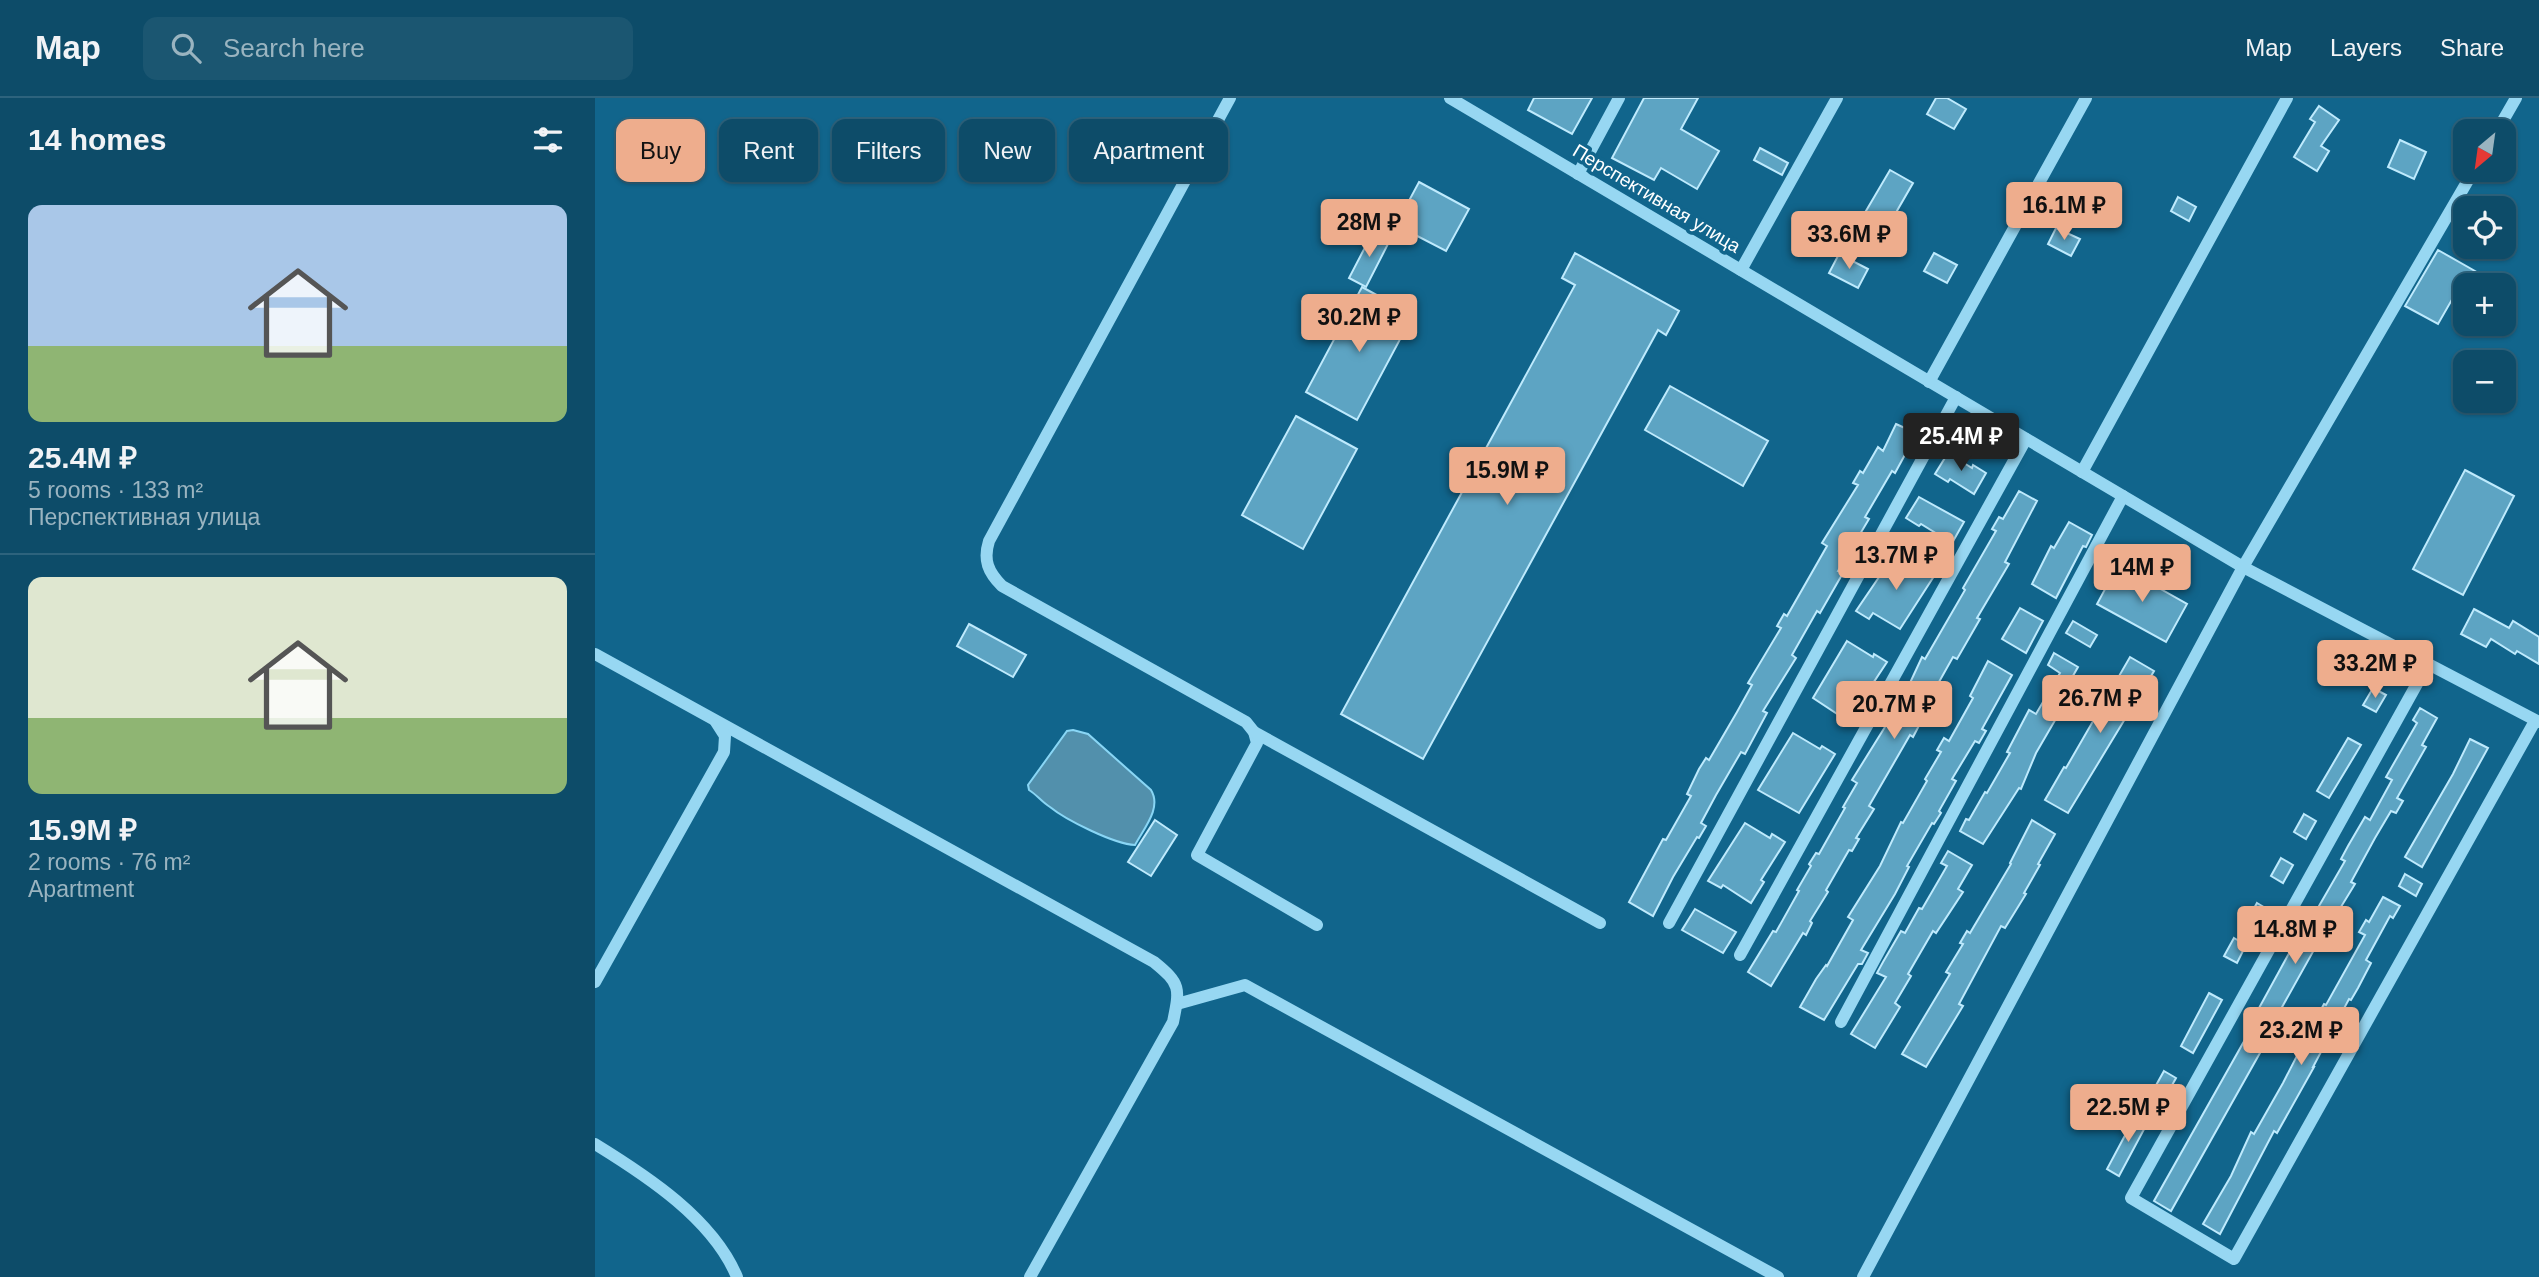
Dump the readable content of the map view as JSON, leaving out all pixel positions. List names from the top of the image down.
{
  "streets": {
    "street": ["Перспективная улица"]
  },
  "north": "bottom left",
  "page": {
    "header": "Map",
    "search": "Search here",
    "nav": ["Map", "Layers", "Share"],
    "heading": "14 homes",
    "map_buttons": ["+", "−"],
    "chip": [
      "Buy",
      "Rent",
      "Filters",
      "New",
      "Apartment"
    ],
    "list": [
      {
        "name": "25.4M ₽",
        "note": "5 rooms · 133 m² · Перспективная улица"
      },
      {
        "name": "15.9M ₽",
        "note": "2 rooms · 76 m² · Apartment"
      }
    ],
    "price": [
      "16.1M ₽",
      "28M ₽",
      "33.6M ₽",
      "30.2M ₽",
      "25.4M ₽",
      "15.9M ₽",
      "13.7M ₽",
      "14M ₽",
      "33.2M ₽",
      "26.7M ₽",
      "20.7M ₽",
      "14.8M ₽",
      "23.2M ₽",
      "22.5M ₽"
    ]
  }
}
